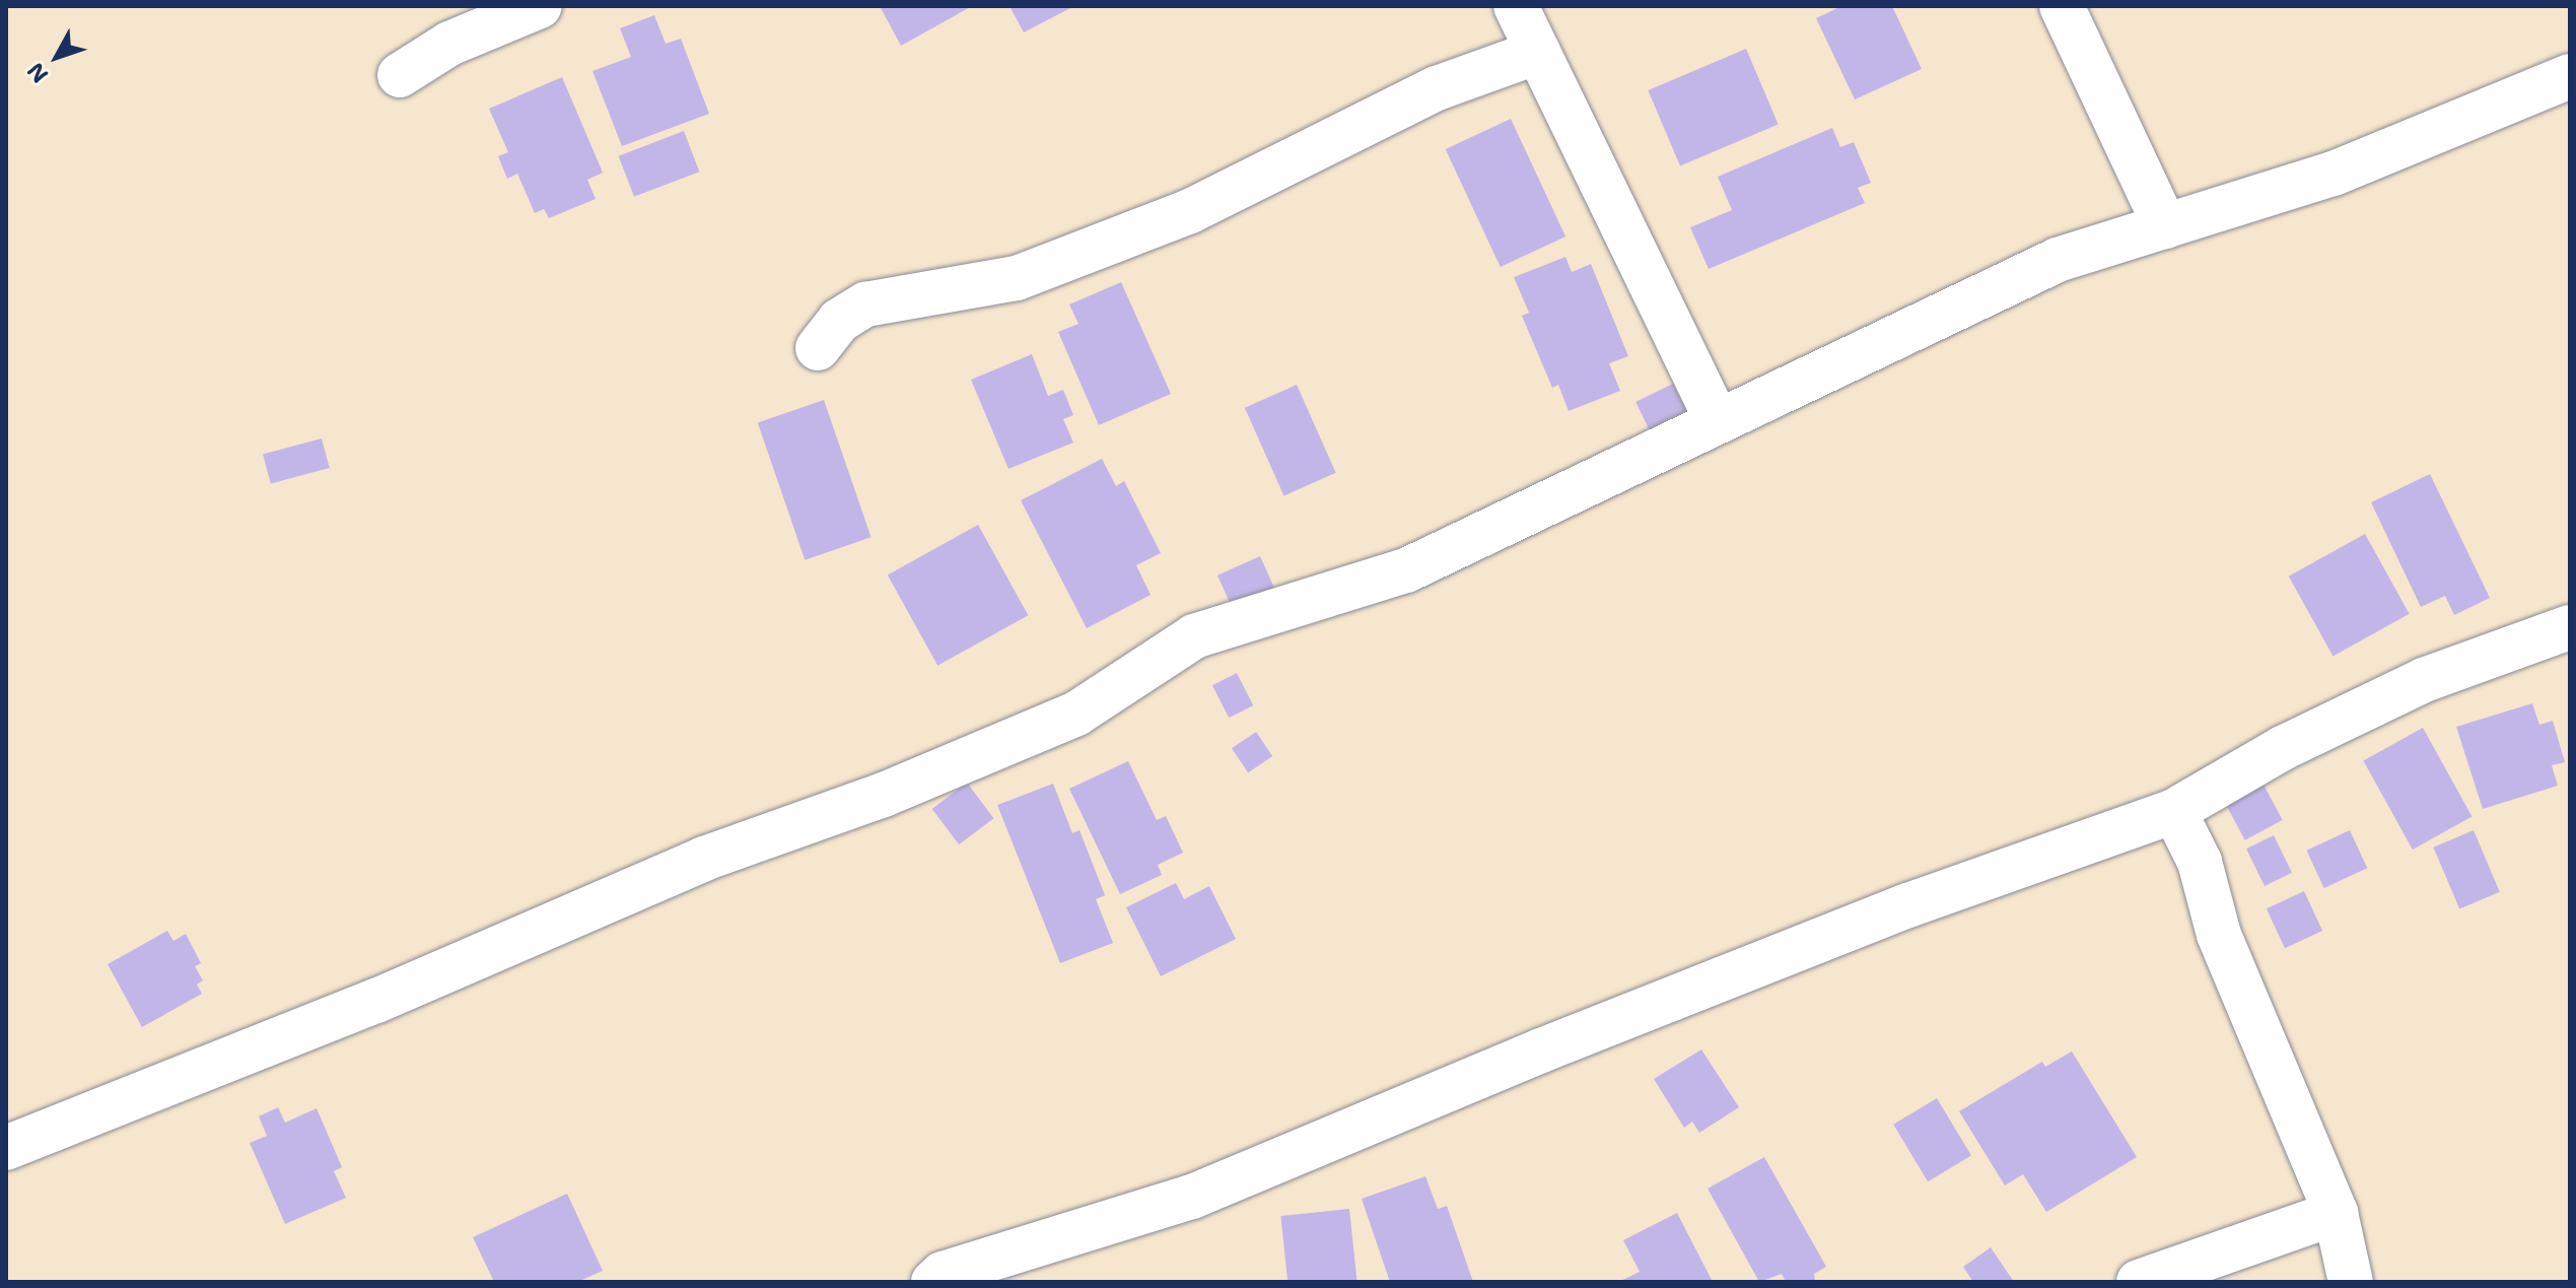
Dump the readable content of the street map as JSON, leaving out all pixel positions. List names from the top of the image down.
{
  "north": "bottom left"
}
